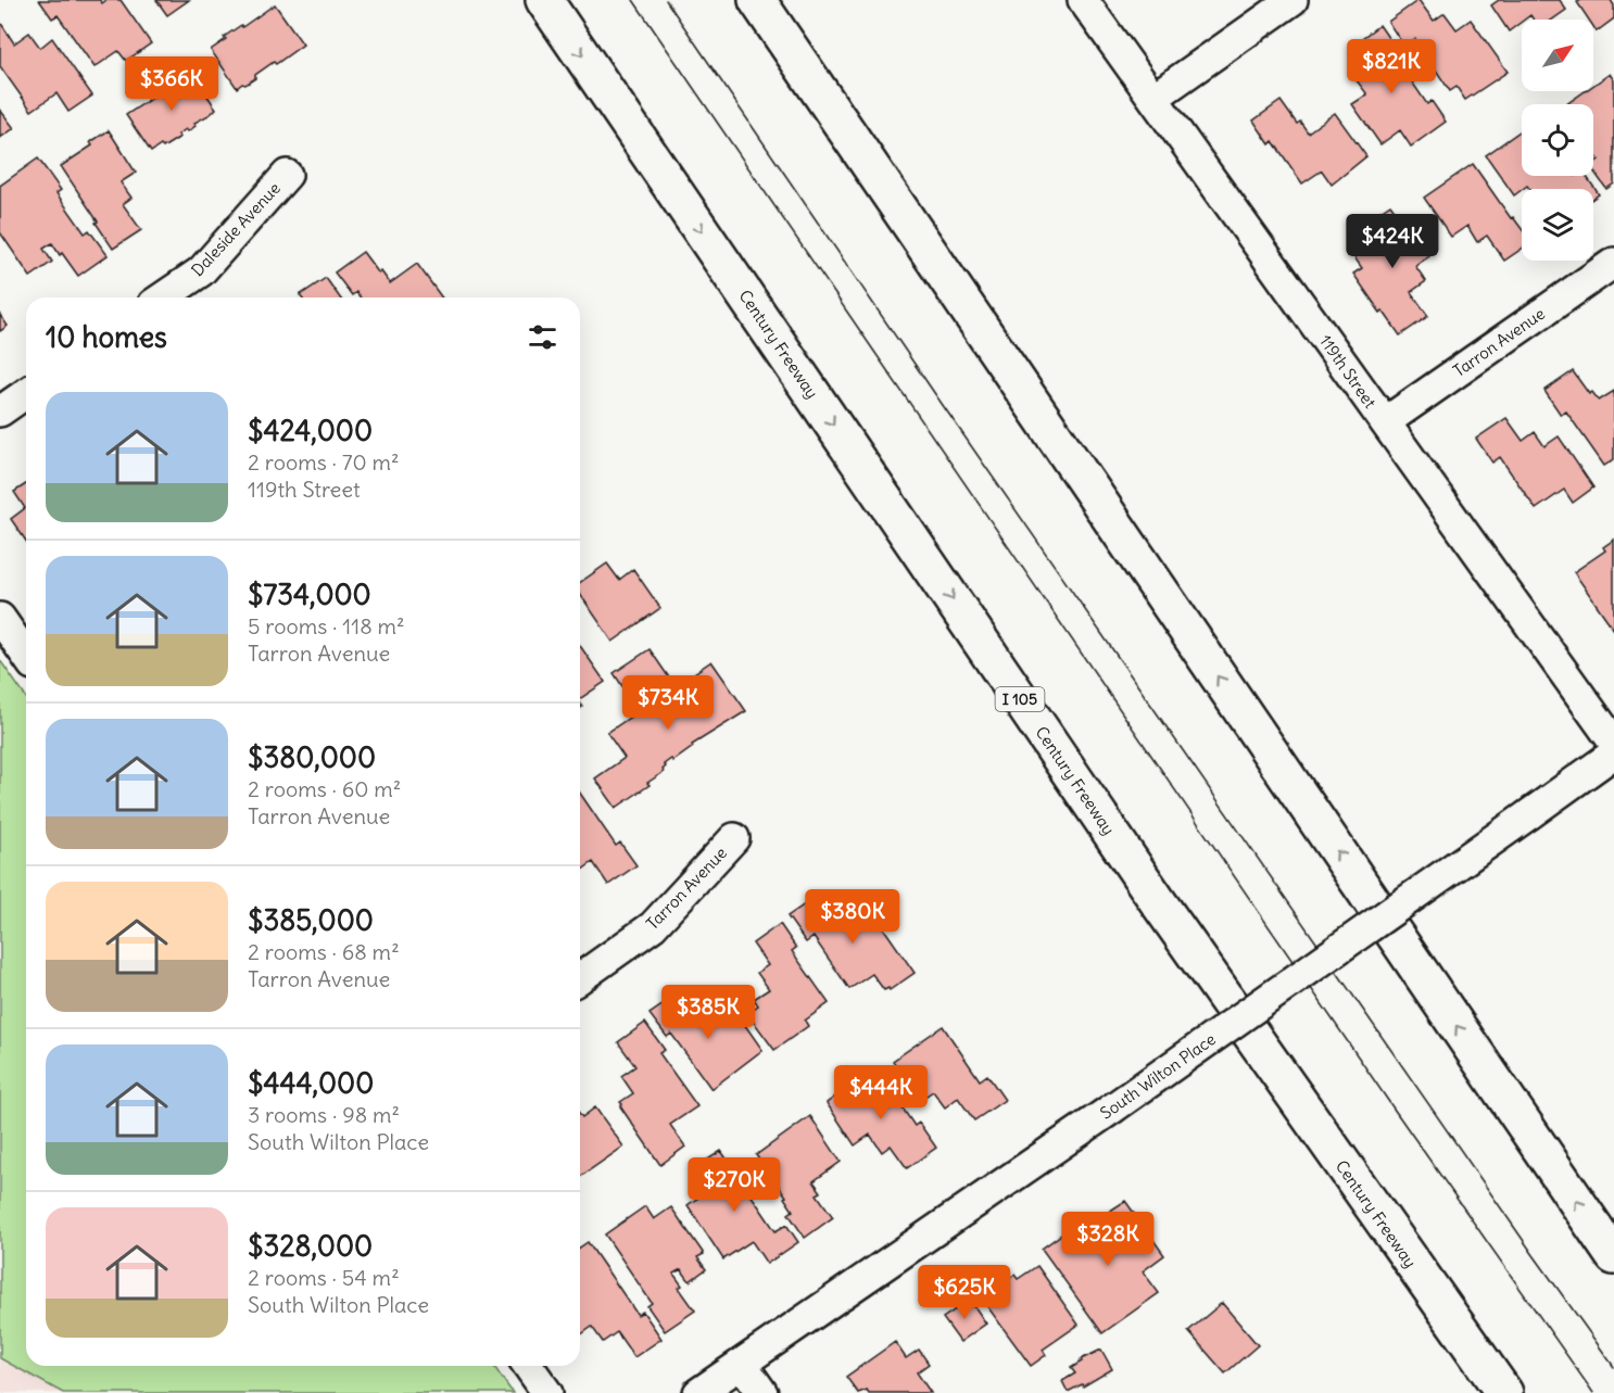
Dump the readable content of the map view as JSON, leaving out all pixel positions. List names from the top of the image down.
{
  "streets": {
    "highway": ["Century Freeway", "I 105"],
    "street": [
      "Daleside Avenue",
      "Tarron Avenue",
      "119th Street",
      "South Wilton Place"
    ]
  },
  "crossings": [
    ["Tarron Avenue", "119th Street"]
  ],
  "north": "top right",
  "page": {
    "price": [
      "$821K",
      "$366K",
      "$424K",
      "$734K",
      "$380K",
      "$385K",
      "$444K",
      "$270K",
      "$328K",
      "$625K"
    ],
    "heading": "10 homes",
    "list": [
      {
        "name": "$424,000",
        "note": "2 rooms · 70 m² · 119th Street"
      },
      {
        "name": "$734,000",
        "note": "5 rooms · 118 m² · Tarron Avenue"
      },
      {
        "name": "$380,000",
        "note": "2 rooms · 60 m² · Tarron Avenue"
      },
      {
        "name": "$385,000",
        "note": "2 rooms · 68 m² · Tarron Avenue"
      },
      {
        "name": "$444,000",
        "note": "3 rooms · 98 m² · South Wilton Place"
      },
      {
        "name": "$328,000",
        "note": "2 rooms · 54 m² · South Wilton Place"
      }
    ]
  }
}
